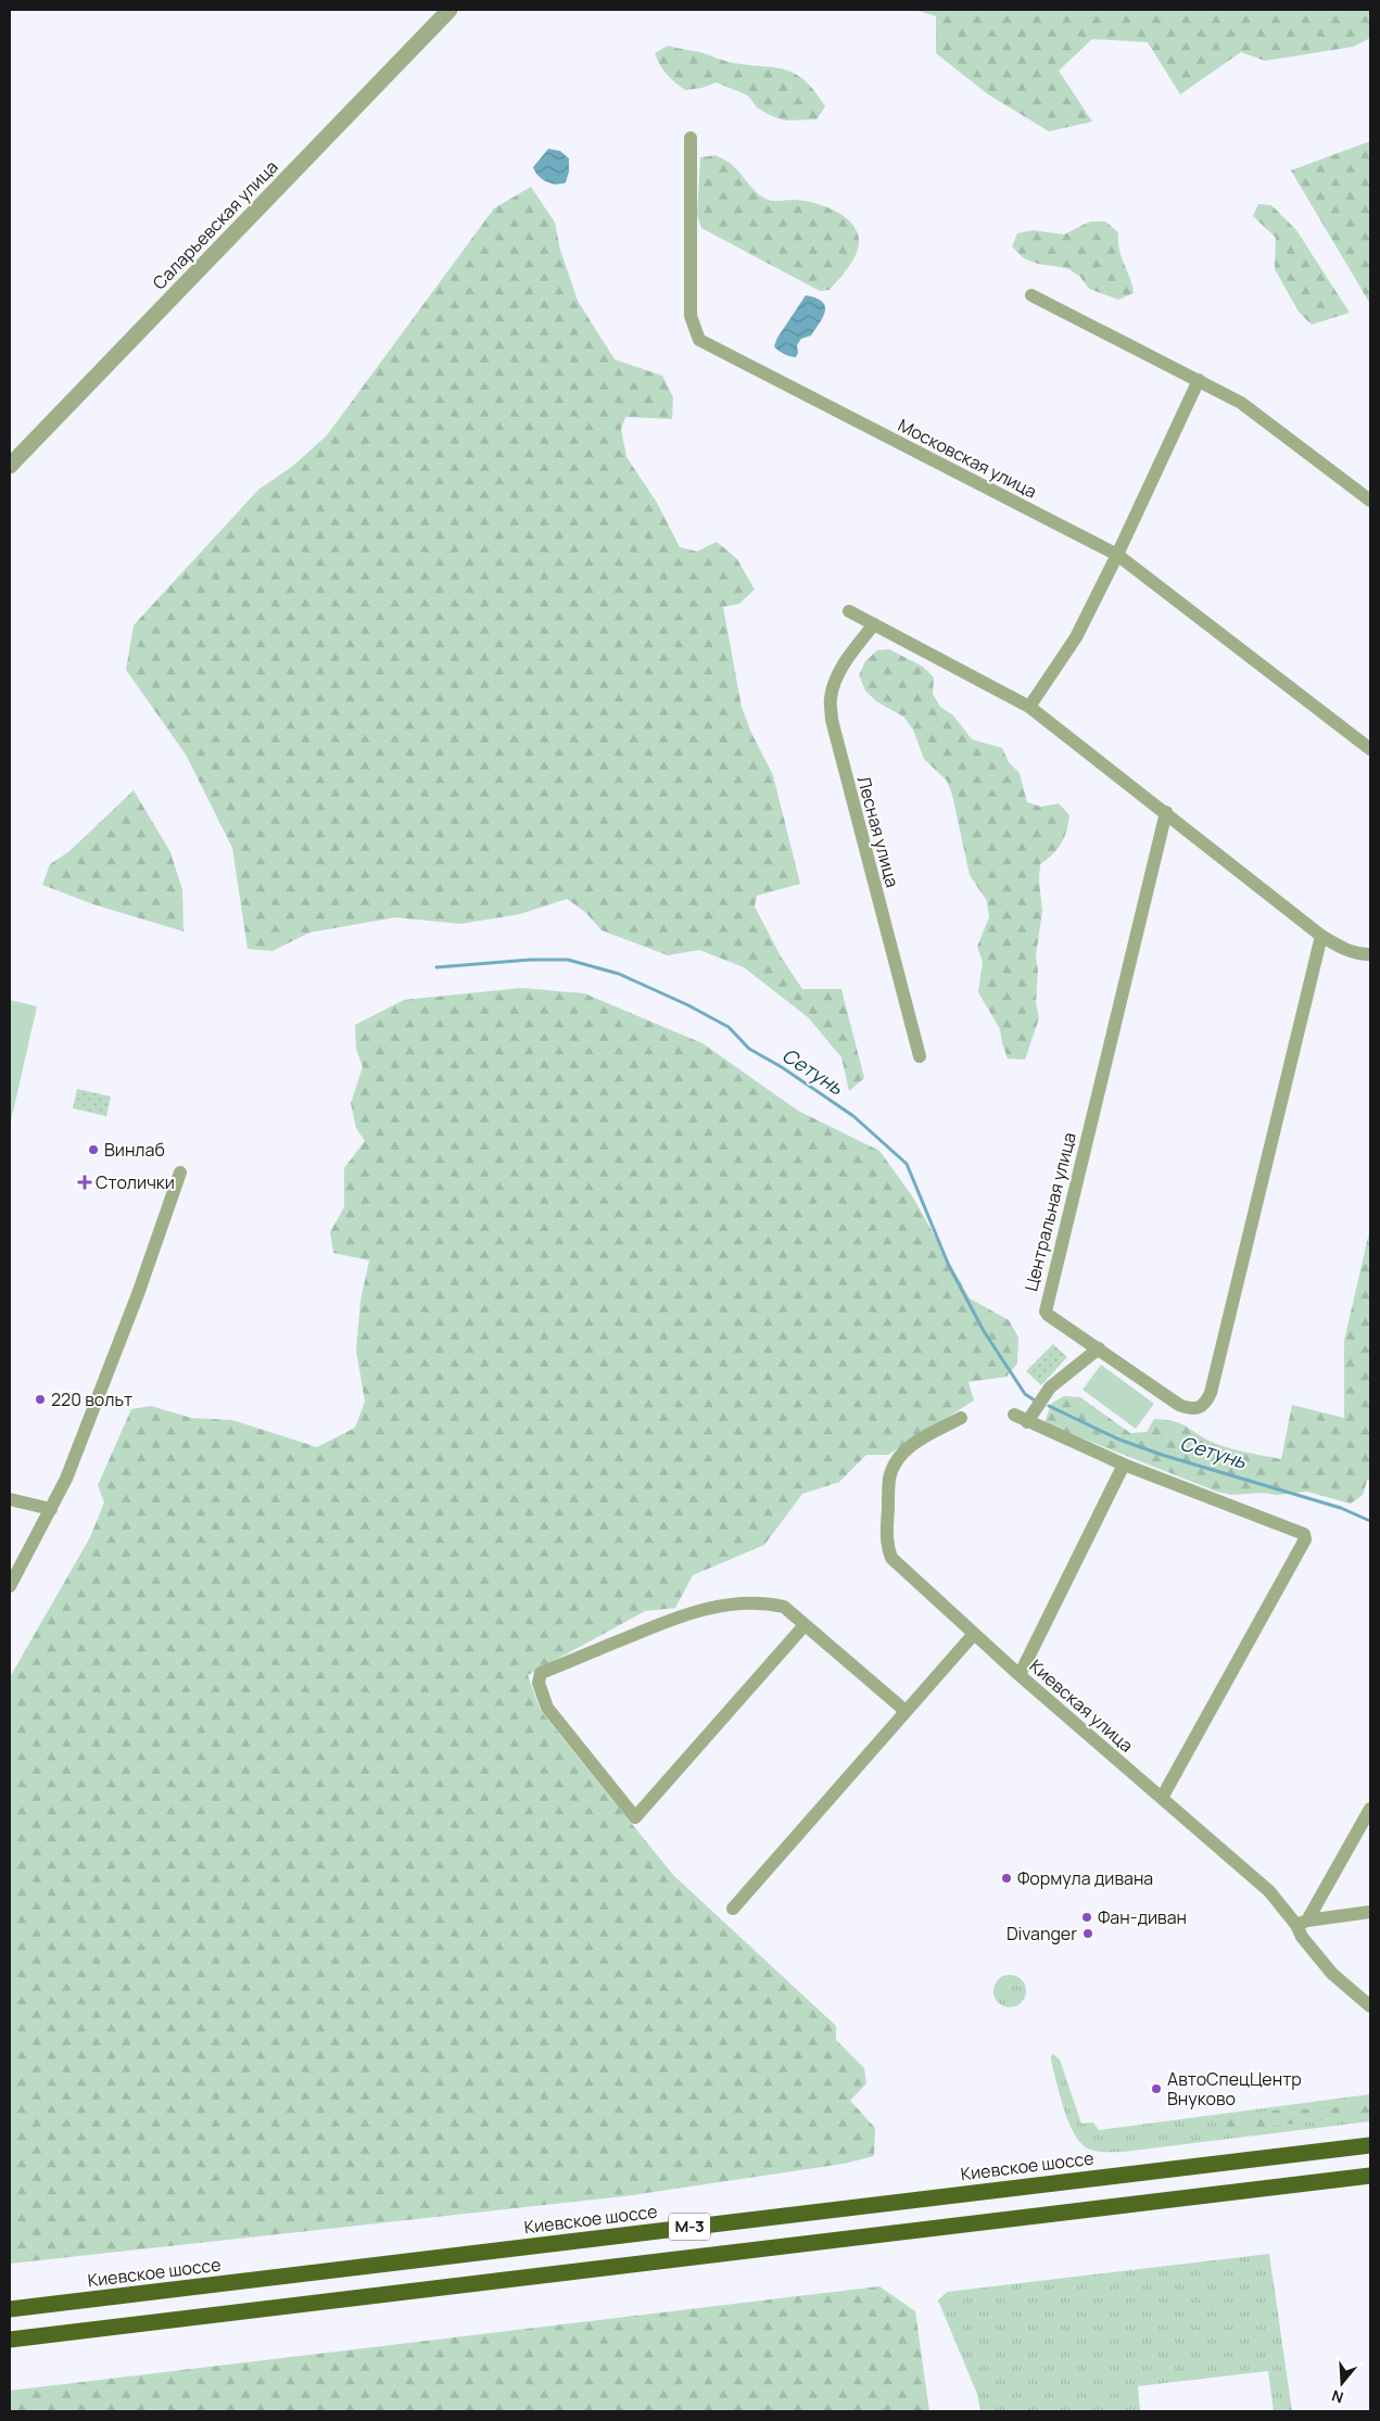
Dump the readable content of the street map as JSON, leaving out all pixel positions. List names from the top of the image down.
{
  "streets": {
    "highway": ["Киевское шоссе", "М-3"],
    "street": [
      "Саларьевская улица",
      "Московская улица",
      "Лесная улица",
      "Центральная улица",
      "Киевская улица"
    ]
  },
  "water": ["Сетунь"],
  "places": {
    "other": [
      "Винлаб",
      "220 вольт",
      "Формула дивана",
      "Фан-диван",
      "Divanger",
      "АвтоСпецЦентр Внуково"
    ],
    "health": ["Столички"]
  },
  "north": "bottom"
}
